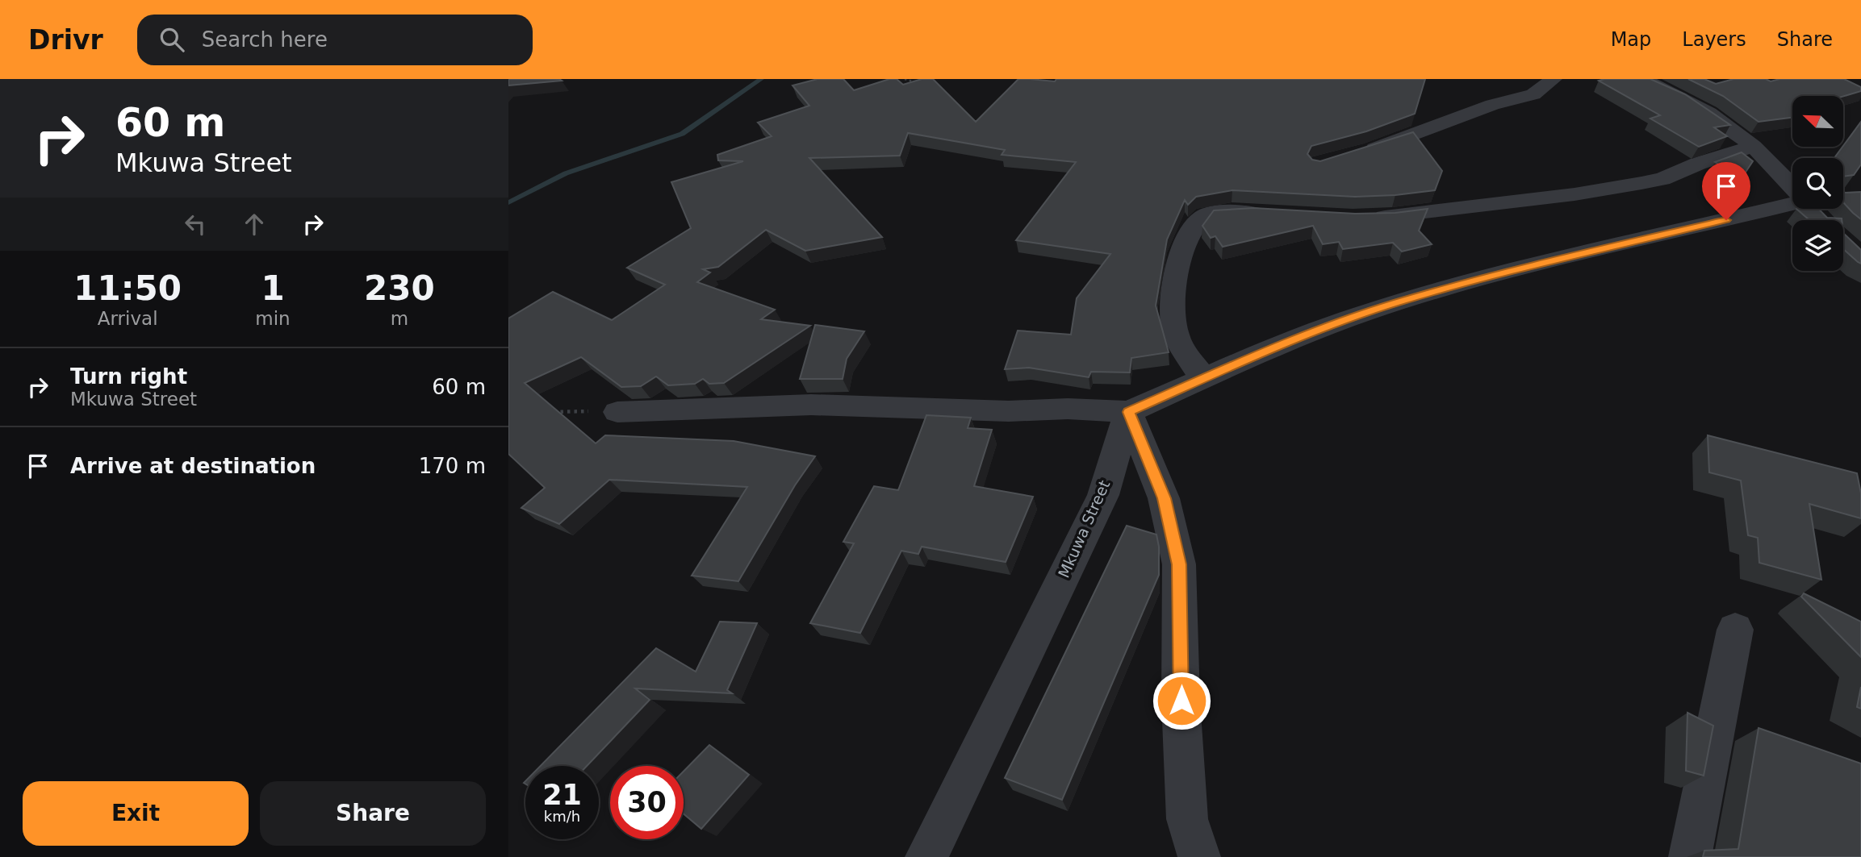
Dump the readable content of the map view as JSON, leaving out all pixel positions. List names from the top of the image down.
{
  "streets": {
    "street": ["Mkuwa Street"]
  },
  "north": "top left",
  "page": {
    "header": "Drivr",
    "search": "Search here",
    "nav": ["Map", "Layers", "Share"],
    "turn": ["60 m", "Mkuwa Street"],
    "eta": [
      "11:50",
      "Arrival",
      "1",
      "min",
      "230",
      "m"
    ],
    "list": [
      {
        "name": "Turn right",
        "note": "Mkuwa Street",
        "value": "60 m"
      },
      {
        "name": "Arrive at destination",
        "value": "170 m"
      }
    ],
    "speed": "21 km/h",
    "limit": "30",
    "buttons": ["Exit", "Share"]
  }
}
